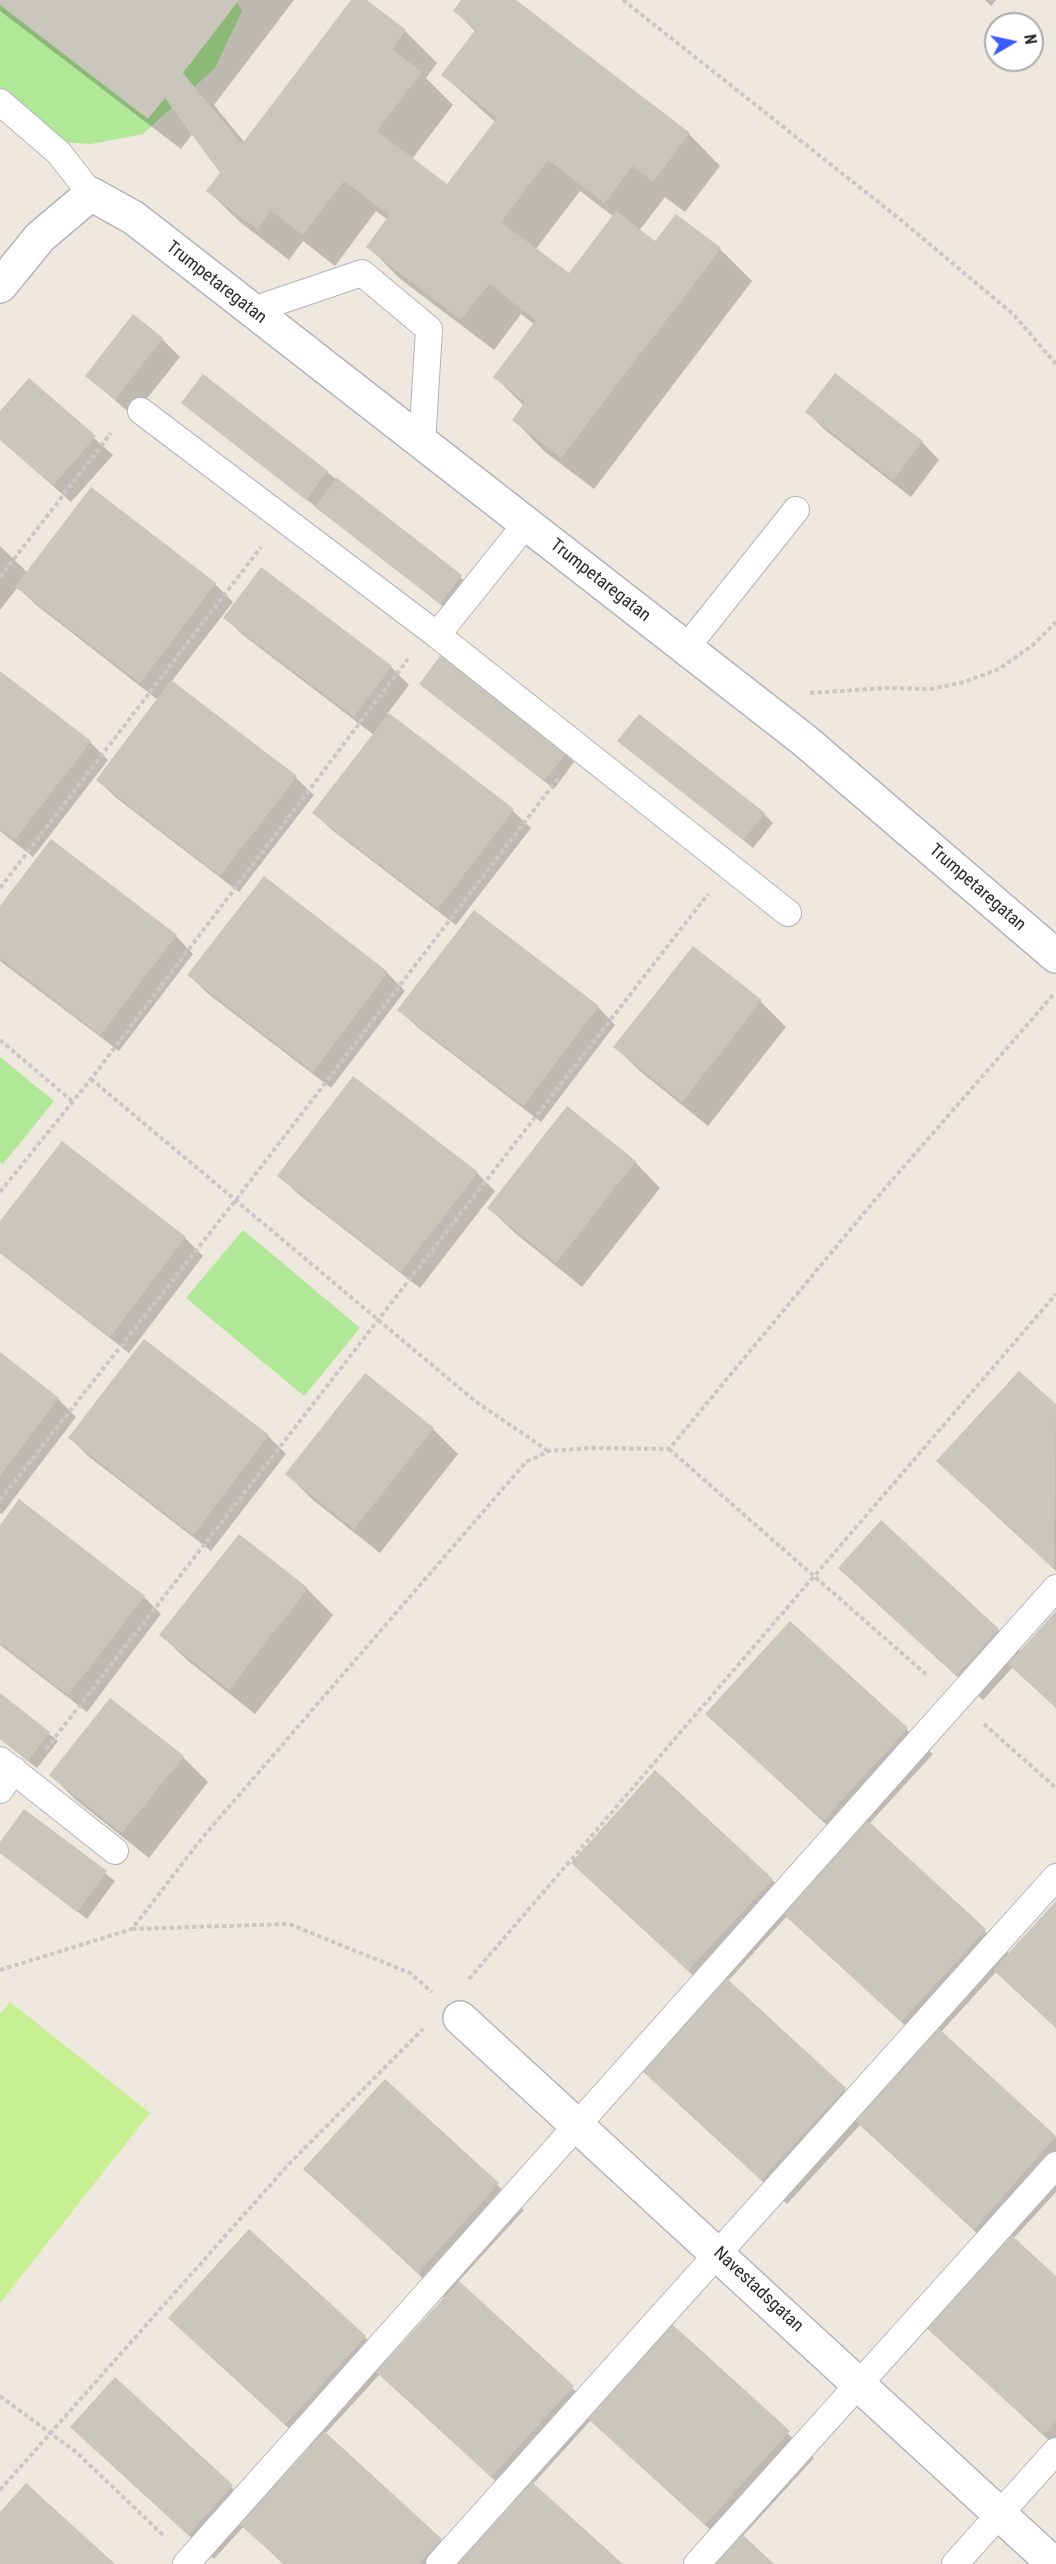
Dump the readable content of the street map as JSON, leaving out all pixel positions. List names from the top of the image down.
{
  "streets": {
    "street": ["Trumpetaregatan", "Navestadsgatan"]
  },
  "north": "right"
}
